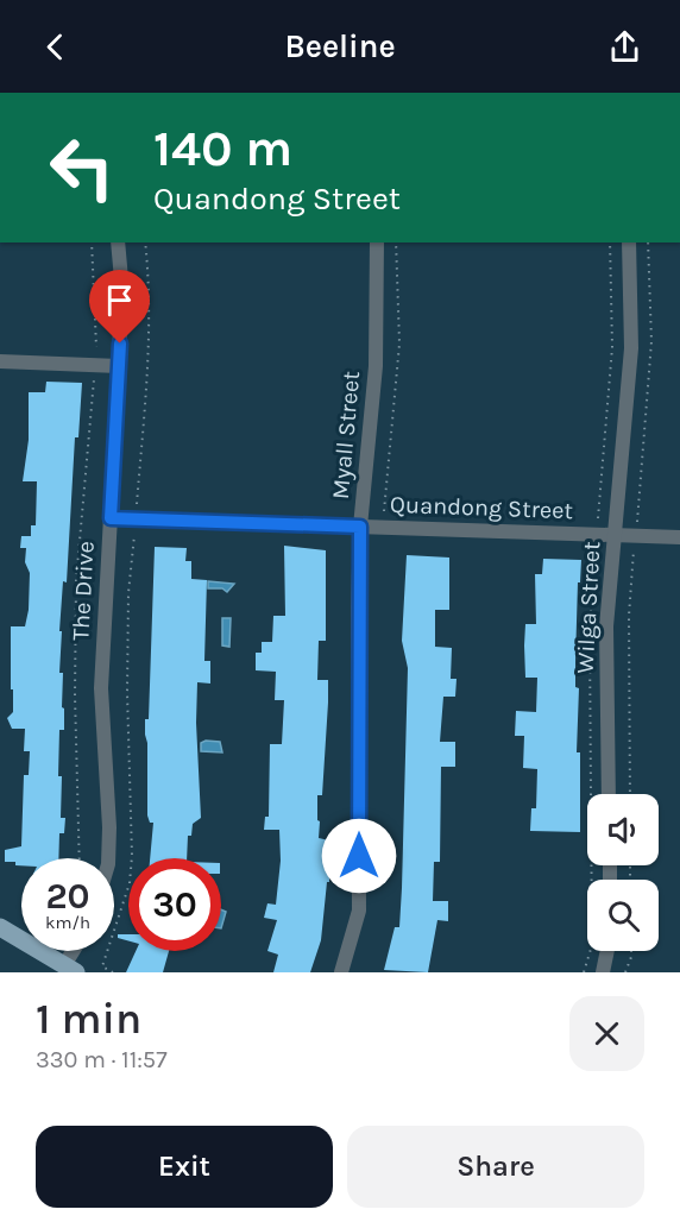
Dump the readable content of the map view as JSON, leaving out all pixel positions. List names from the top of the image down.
{
  "streets": {
    "street": [
      "Myall Street",
      "Quandong Street",
      "The Drive",
      "Wilga Street"
    ]
  },
  "crossings": [
    ["Myall Street", "Quandong Street"],
    ["Quandong Street", "The Drive"],
    ["Quandong Street", "Wilga Street"]
  ],
  "page": {
    "header": "Beeline",
    "turn": ["140 m", "Quandong Street"],
    "speed": "20 km/h",
    "limit": "30",
    "heading": ["1 min", "330 m · 11:57"],
    "buttons": ["Exit", "Share"]
  }
}
